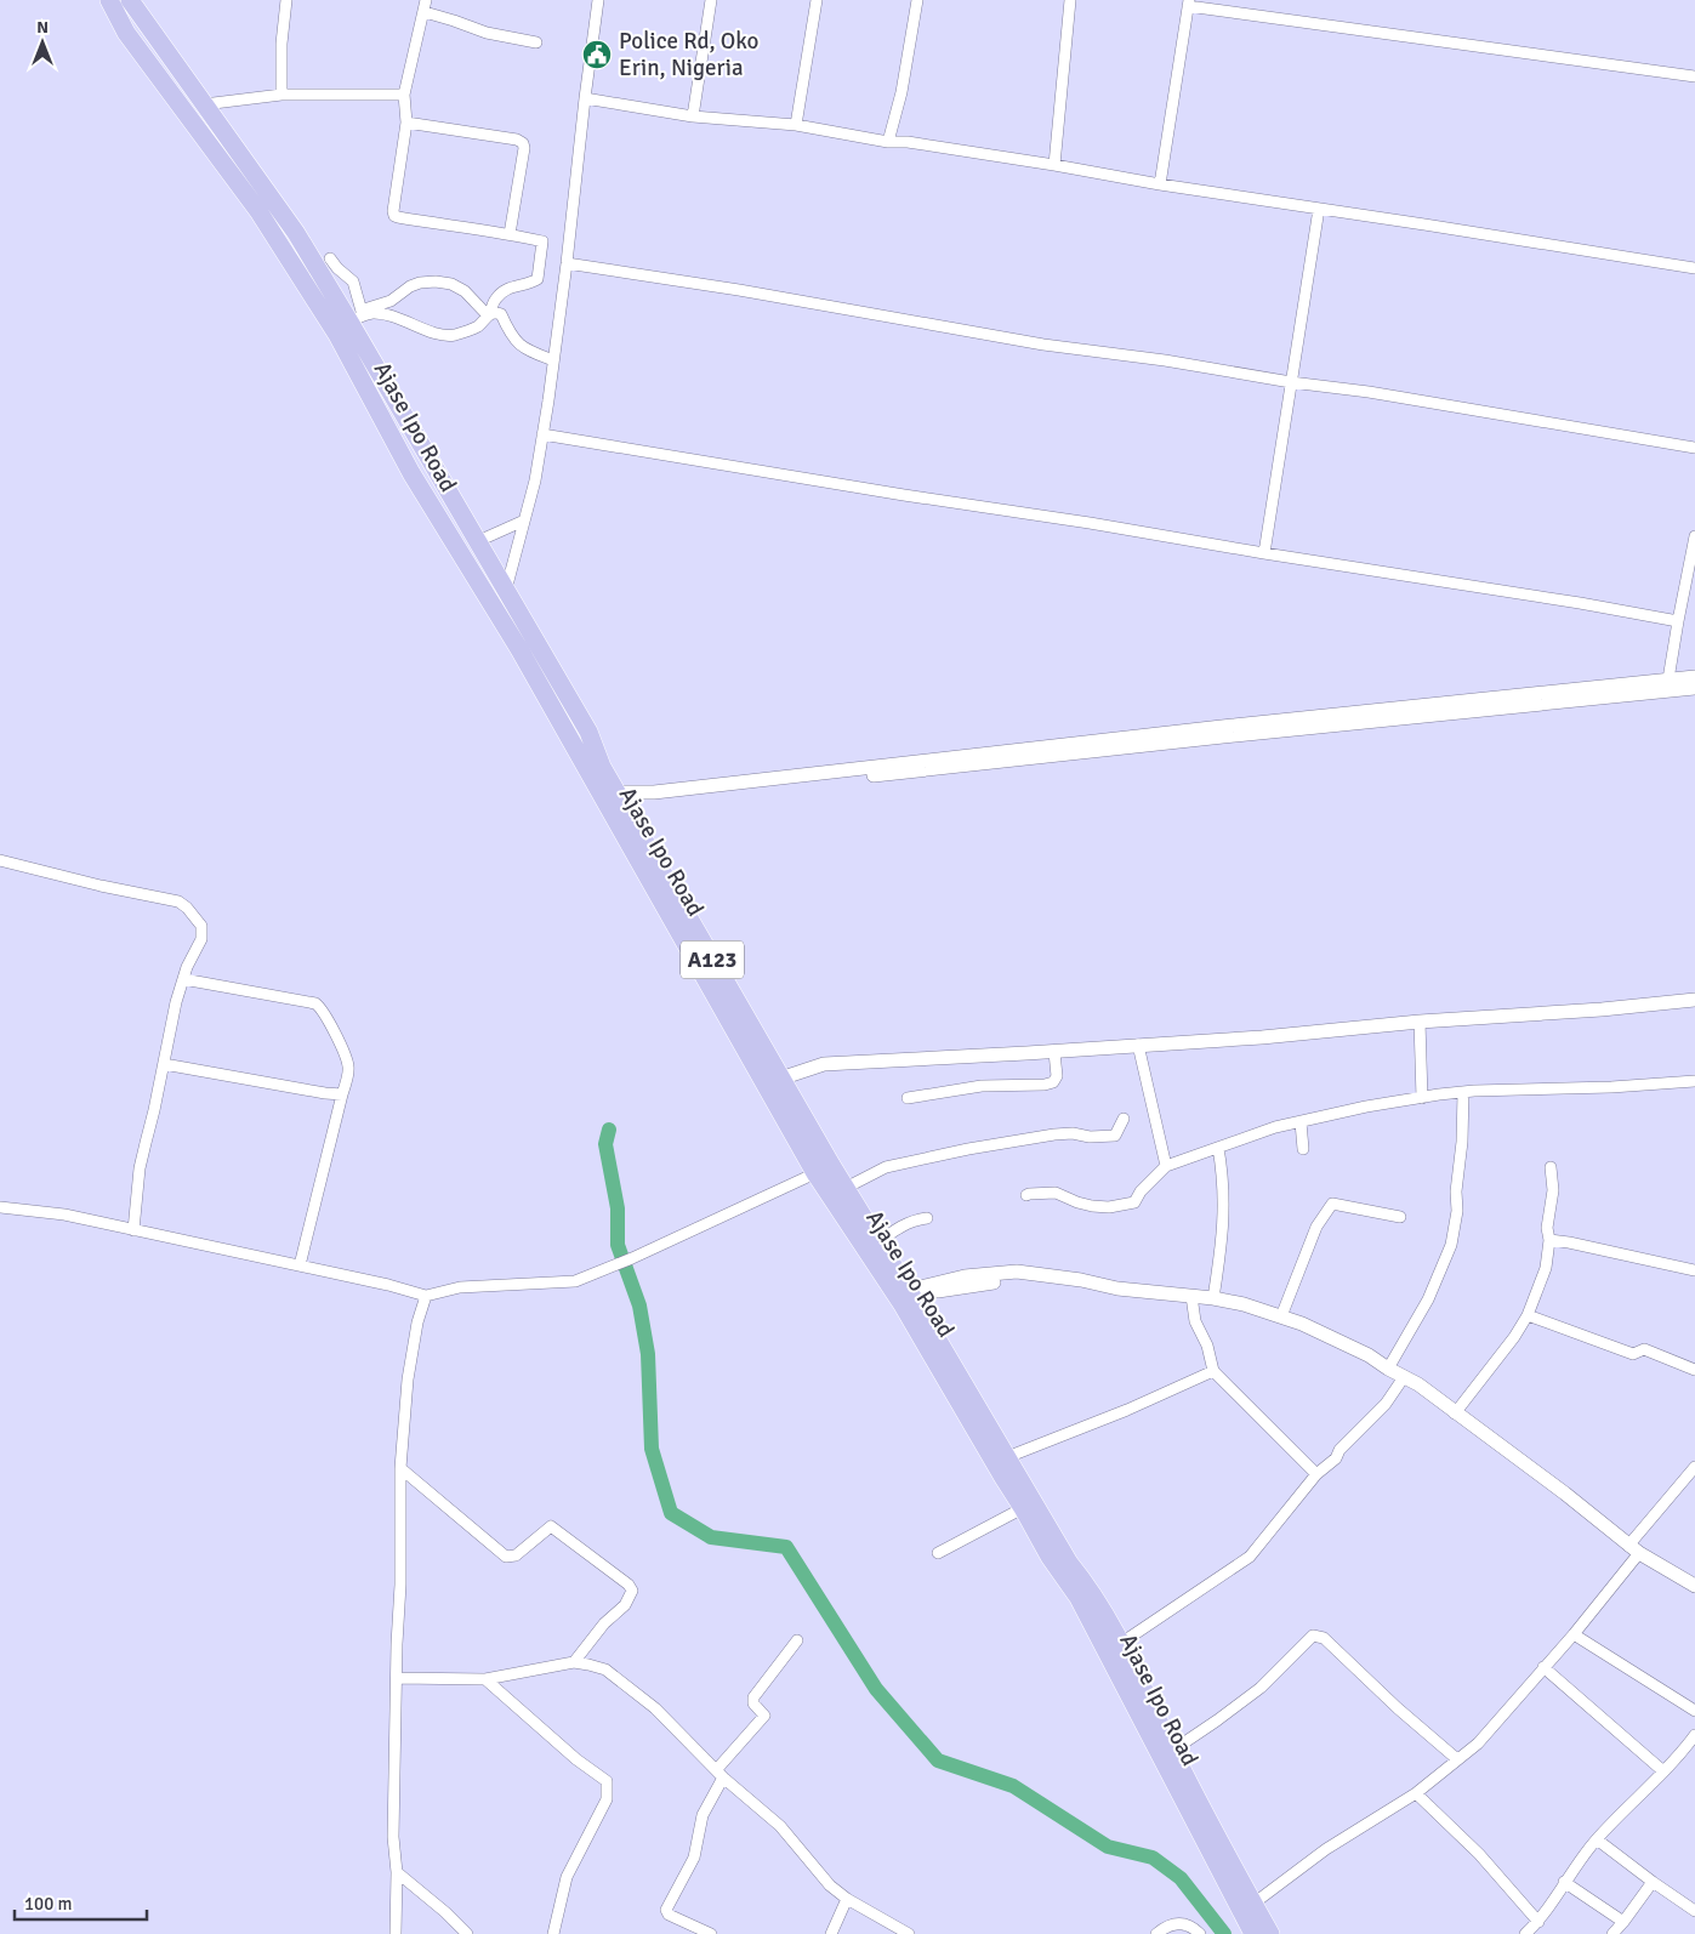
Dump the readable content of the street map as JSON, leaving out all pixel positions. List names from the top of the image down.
{
  "streets": {
    "highway": ["Ajase Ipo Road", "A123"]
  },
  "places": {
    "public building": ["Police Rd, Oko Erin, Nigeria"]
  },
  "scale_bar": "100 m",
  "north": "top"
}
